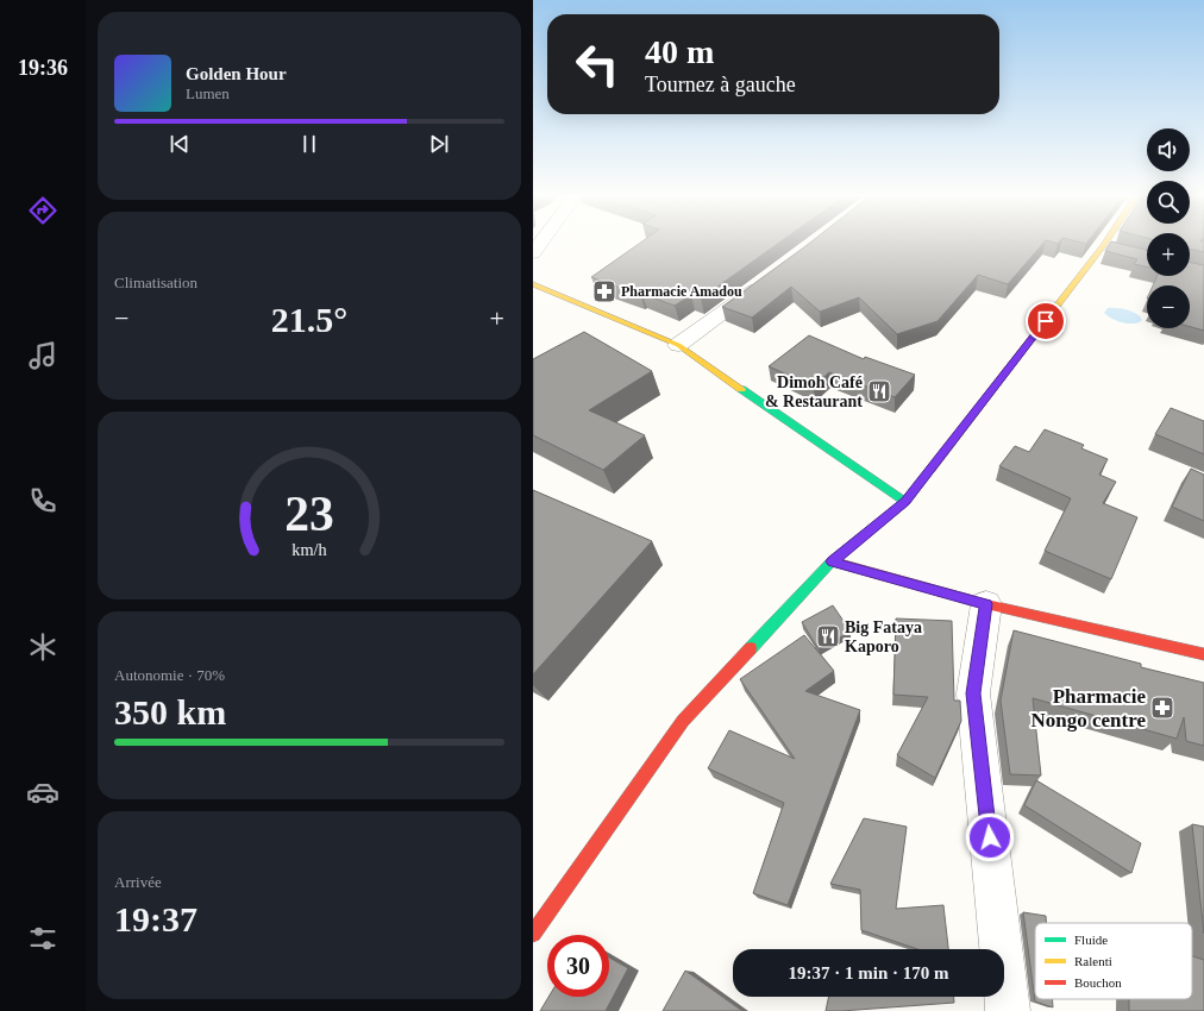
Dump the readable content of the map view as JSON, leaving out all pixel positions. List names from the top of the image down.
{
  "places": {
    "pharmacy": ["Pharmacie Amadou", "Pharmacie Nongo centre"],
    "restaurant": ["Dimoh Café & Restaurant", "Big Fataya Kaporo"]
  },
  "legend": ["Fluide", "Ralenti", "Bouchon"],
  "page": {
    "tabs": "19:36",
    "turn": ["40 m", "Tournez à gauche"],
    "song": ["Golden Hour", "Lumen"],
    "map_buttons": ["+", "−"],
    "tile": [
      "Climatisation",
      ["Autonomie · 70%", "350 km"],
      ["Arrivée", "19:37"]
    ],
    "heat": ["−", "21.5°", "+"],
    "limit": "30",
    "trip": "19:37 · 1 min · 170 m",
    "gauge": ["23", "km/h"]
  }
}
